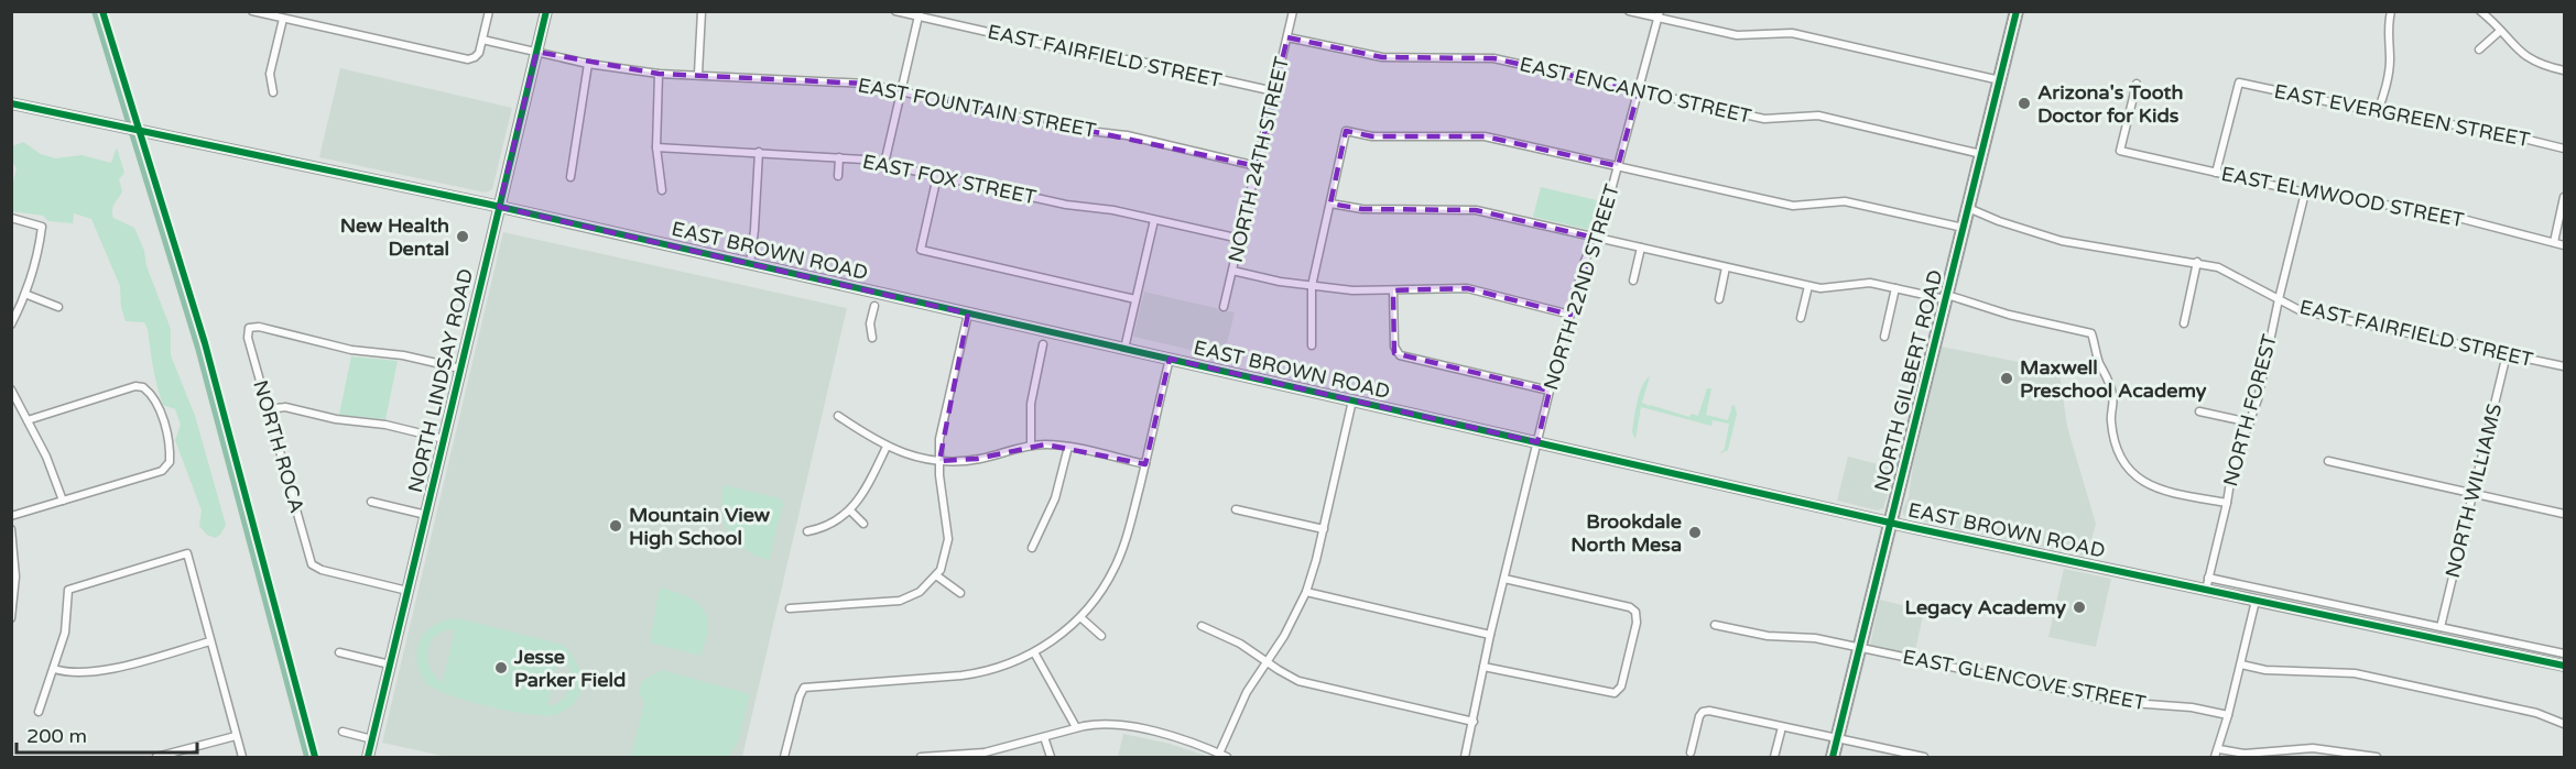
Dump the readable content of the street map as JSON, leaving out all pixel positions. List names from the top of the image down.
{
  "streets": {
    "main road": ["EAST BROWN ROAD", "NORTH LINDSAY ROAD", "NORTH GILBERT ROAD"],
    "street": [
      "EAST FAIRFIELD STREET",
      "EAST ENCANTO STREET",
      "EAST FOUNTAIN STREET",
      "EAST EVERGREEN STREET",
      "NORTH 24TH STREET",
      "EAST FOX STREET",
      "EAST ELMWOOD STREET",
      "NORTH 22ND STREET",
      "NORTH FOREST",
      "NORTH ROCA",
      "NORTH WILLIAMS",
      "EAST GLENCOVE STREET"
    ]
  },
  "crossings": [
    ["EAST FAIRFIELD STREET", "NORTH 24TH STREET"],
    ["EAST FAIRFIELD STREET", "NORTH GILBERT ROAD"],
    ["EAST FAIRFIELD STREET", "NORTH FOREST"],
    ["EAST FAIRFIELD STREET", "NORTH WILLIAMS"],
    ["EAST ENCANTO STREET", "NORTH 24TH STREET"],
    ["EAST ENCANTO STREET", "NORTH 22ND STREET"],
    ["EAST ENCANTO STREET", "NORTH GILBERT ROAD"],
    ["EAST FOUNTAIN STREET", "NORTH 24TH STREET"],
    ["EAST FOUNTAIN STREET", "NORTH LINDSAY ROAD"],
    ["EAST EVERGREEN STREET", "EAST ELMWOOD STREET"],
    ["NORTH 24TH STREET", "EAST FOX STREET"],
    ["EAST ELMWOOD STREET", "NORTH FOREST"],
    ["EAST BROWN ROAD", "NORTH 22ND STREET"],
    ["EAST BROWN ROAD", "NORTH LINDSAY ROAD"],
    ["EAST BROWN ROAD", "NORTH GILBERT ROAD"],
    ["EAST BROWN ROAD", "NORTH FOREST"],
    ["NORTH LINDSAY ROAD", "NORTH ROCA"],
    ["NORTH GILBERT ROAD", "EAST GLENCOVE STREET"]
  ],
  "places": [
    "Arizona's Tooth Doctor for Kids",
    "New Health Dental",
    "Maxwell Preschool Academy",
    "Mountain View High School",
    "Brookdale North Mesa",
    "Legacy Academy",
    "Jesse Parker Field"
  ],
  "scale_bar": "200 m"
}
